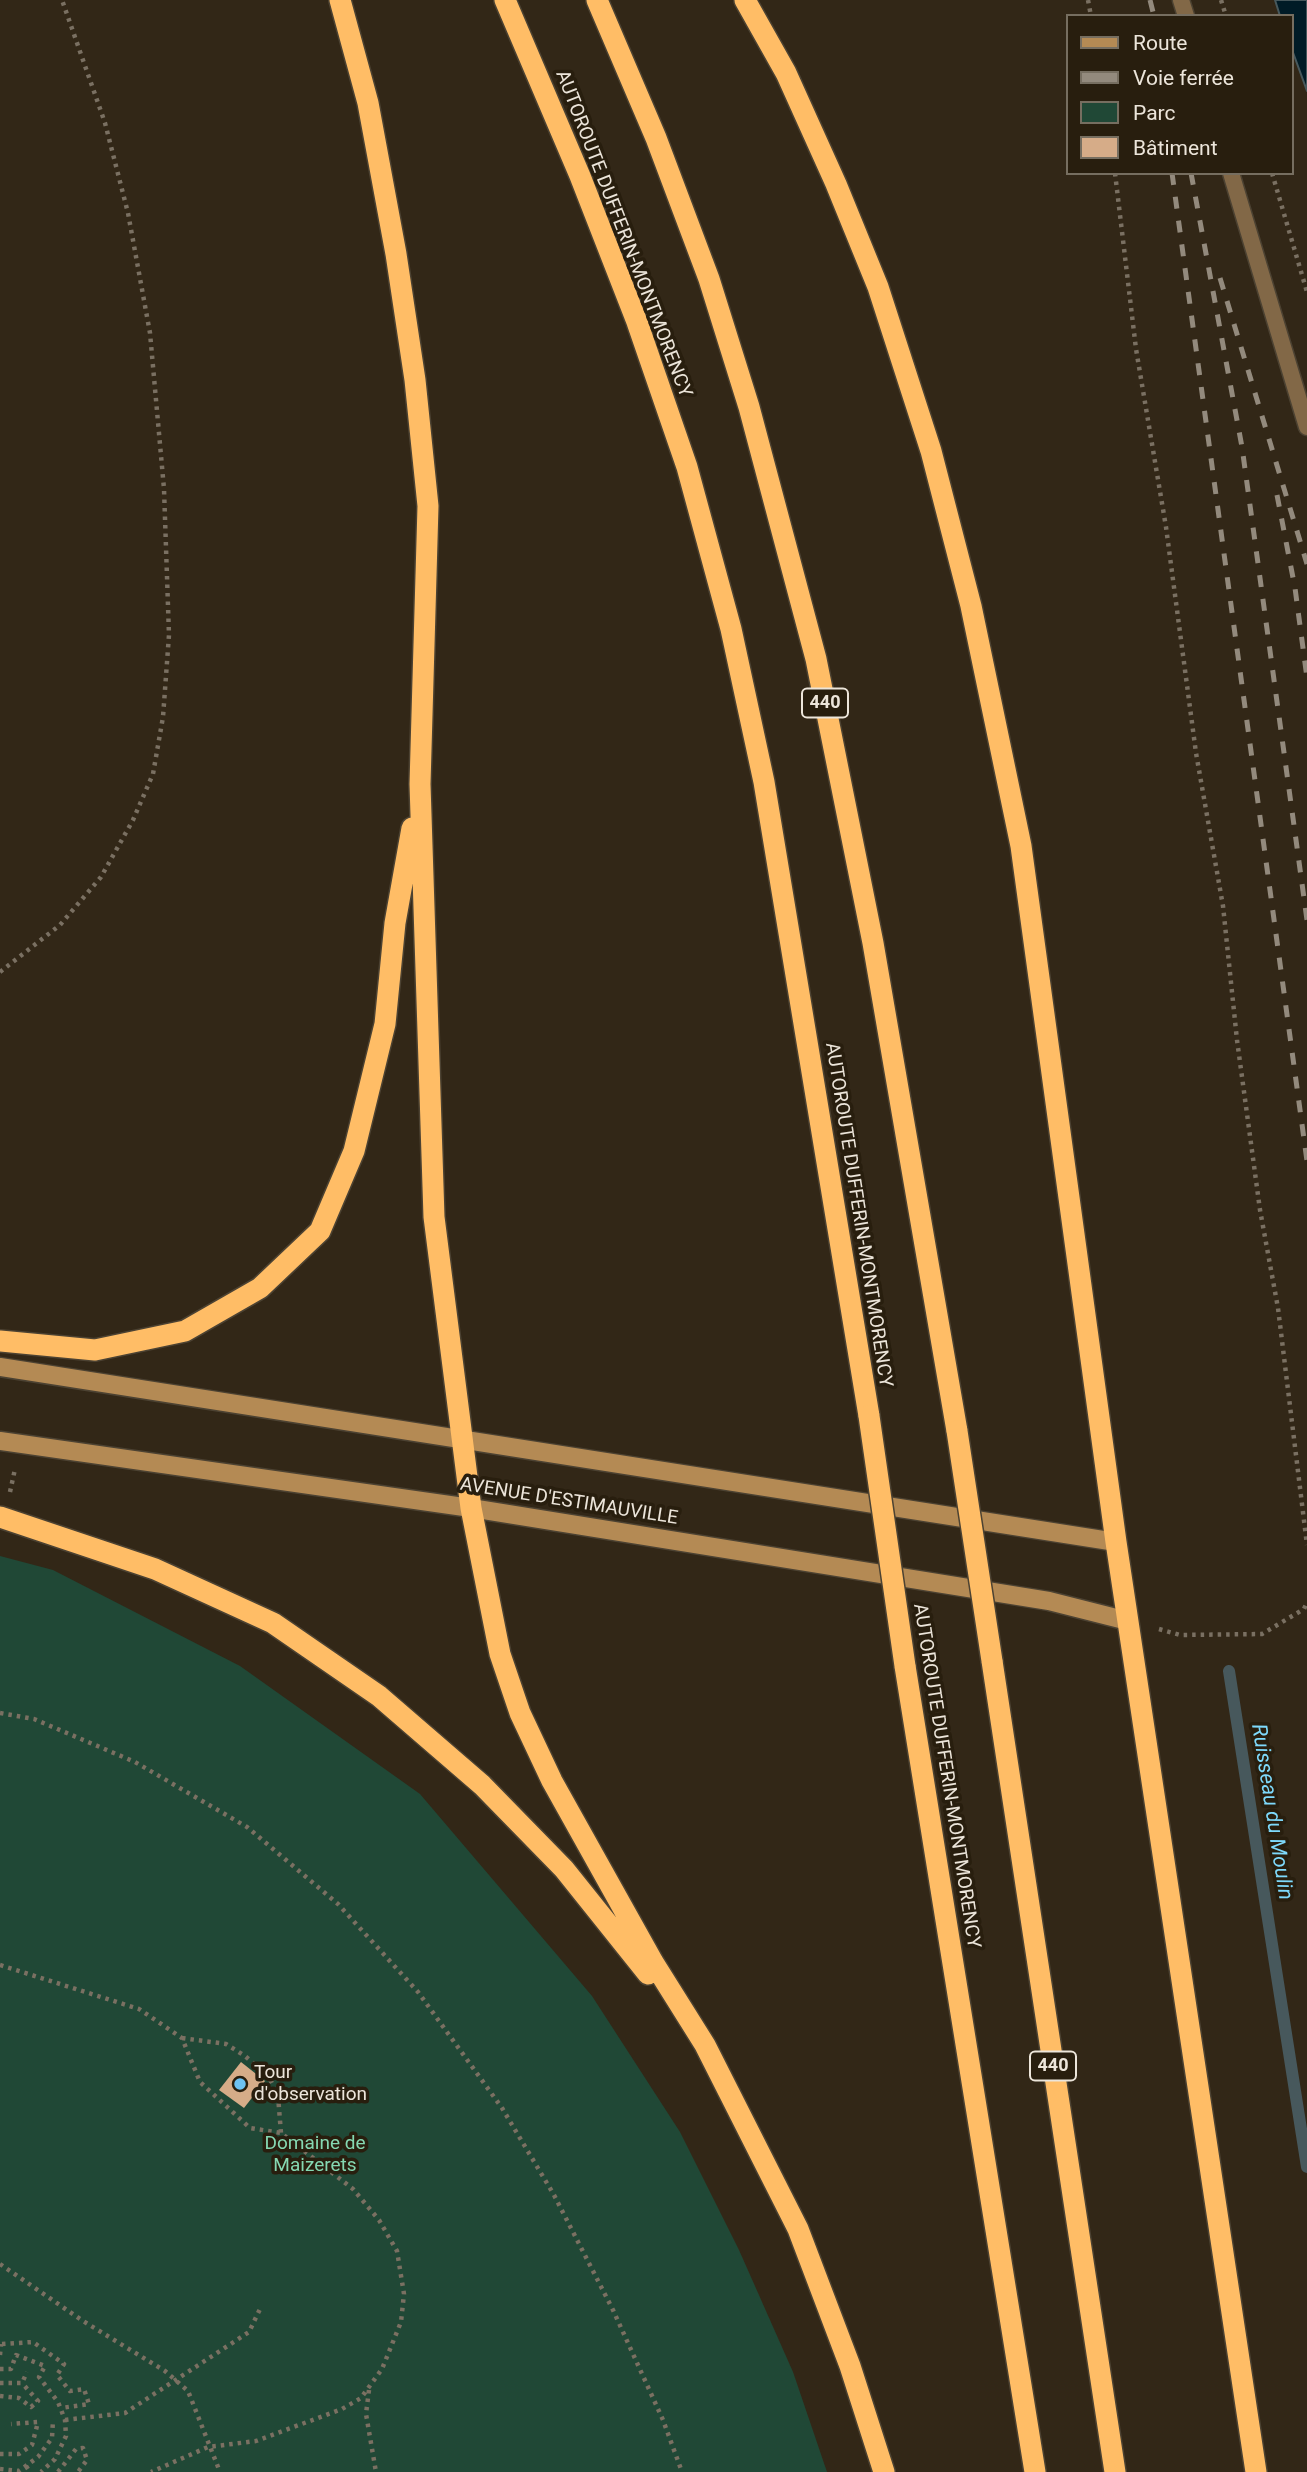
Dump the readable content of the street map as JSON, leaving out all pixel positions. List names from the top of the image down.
{
  "streets": {
    "highway": ["AUTOROUTE DUFFERIN-MONTMORENCY", "440"],
    "main road": ["AVENUE D'ESTIMAUVILLE"]
  },
  "water": ["Ruisseau du Moulin"],
  "parks": ["Domaine de Maizerets"],
  "places": ["Tour d'observation"],
  "legend": [
    "Route",
    "Voie ferrée",
    "Parc",
    "Bâtiment"
  ]
}
